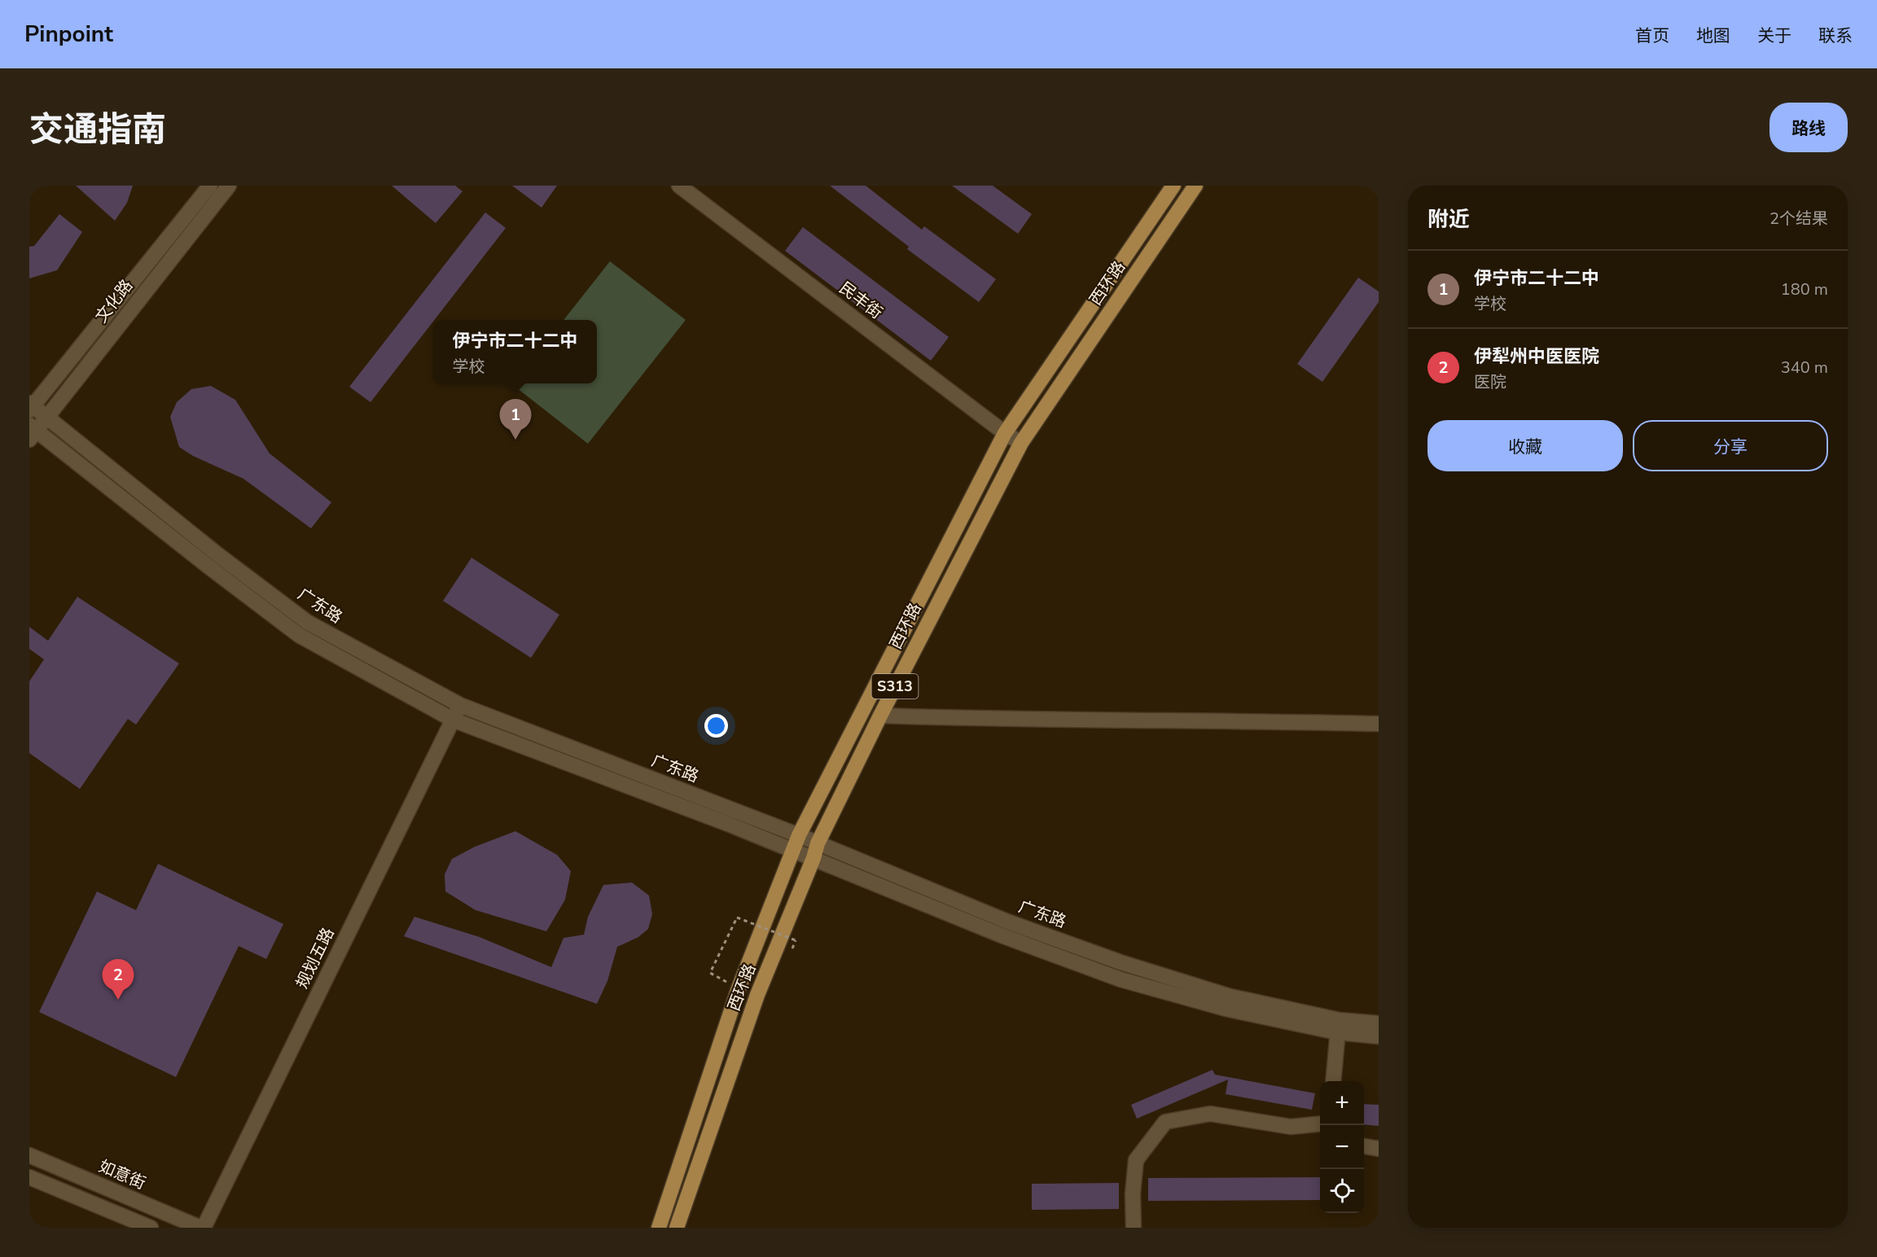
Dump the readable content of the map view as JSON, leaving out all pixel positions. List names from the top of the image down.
{
  "streets": {
    "main road": ["西环路", "S313"],
    "street": [
      "民丰街",
      "文化路",
      "广东路",
      "规划五路",
      "如意街"
    ]
  },
  "crossings": [
    ["西环路", "民丰街"],
    ["西环路", "广东路"],
    ["文化路", "广东路"],
    ["广东路", "规划五路"],
    ["规划五路", "如意街"]
  ],
  "page": {
    "header": "Pinpoint",
    "nav": [
      "首页",
      "地图",
      "关于",
      "联系"
    ],
    "title": "交通指南",
    "buttons": [
      "路线",
      ["收藏", "分享"]
    ],
    "heading": ["附近", "2个结果"],
    "list": [
      {
        "mark": "1",
        "name": "伊宁市二十二中",
        "note": "学校",
        "value": "180 m"
      },
      {
        "mark": "2",
        "name": "伊犁州中医医院",
        "note": "医院",
        "value": "340 m"
      }
    ],
    "popup": ["伊宁市二十二中", "学校"],
    "pins": ["1", "2"],
    "map_buttons": ["+", "−"]
  }
}
